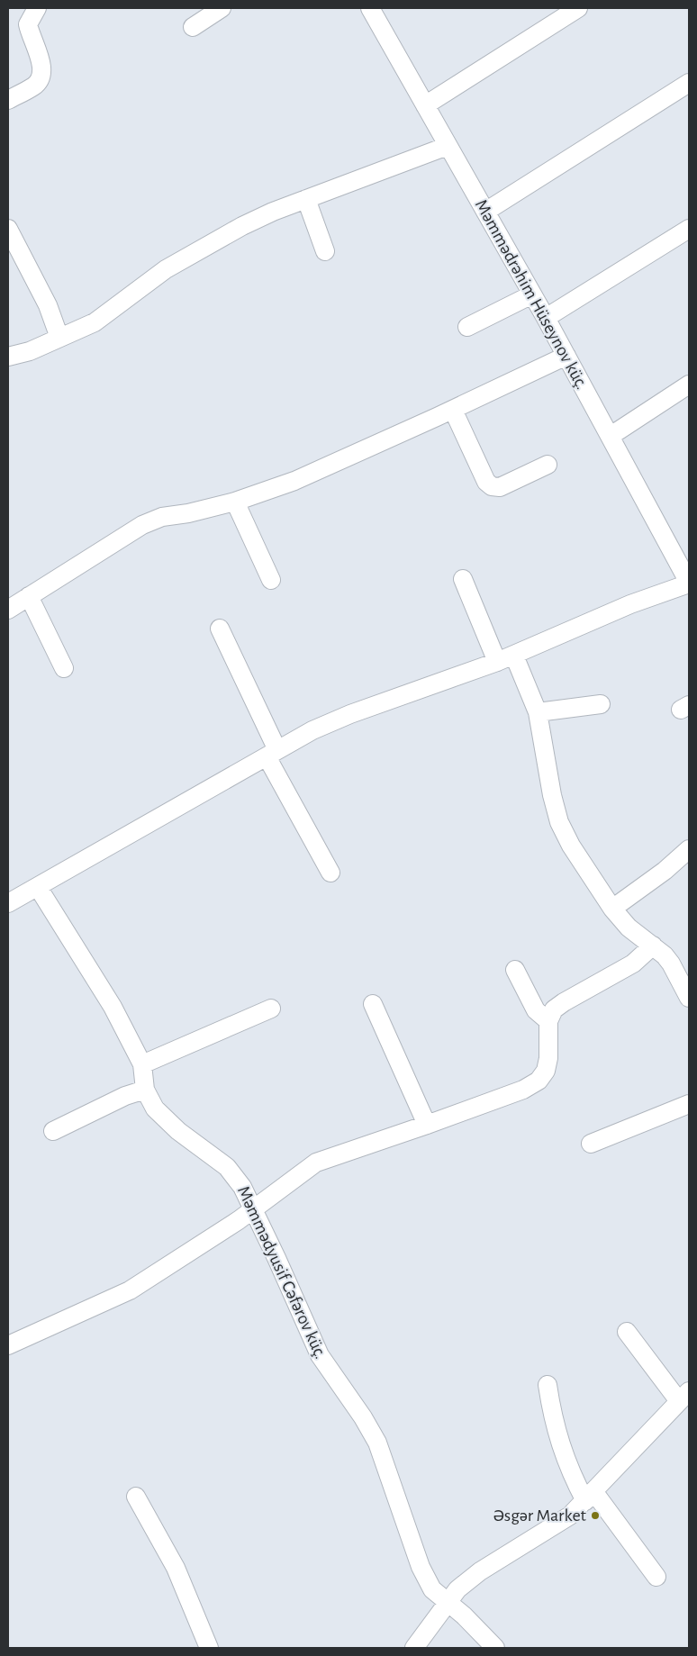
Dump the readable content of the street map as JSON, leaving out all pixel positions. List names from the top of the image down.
{
  "streets": {
    "street": ["Məmmədrəhim Hüseynov küç.", "Məmmədyusif Cəfərov küç."]
  },
  "places": ["Əsgər Market"]
}
